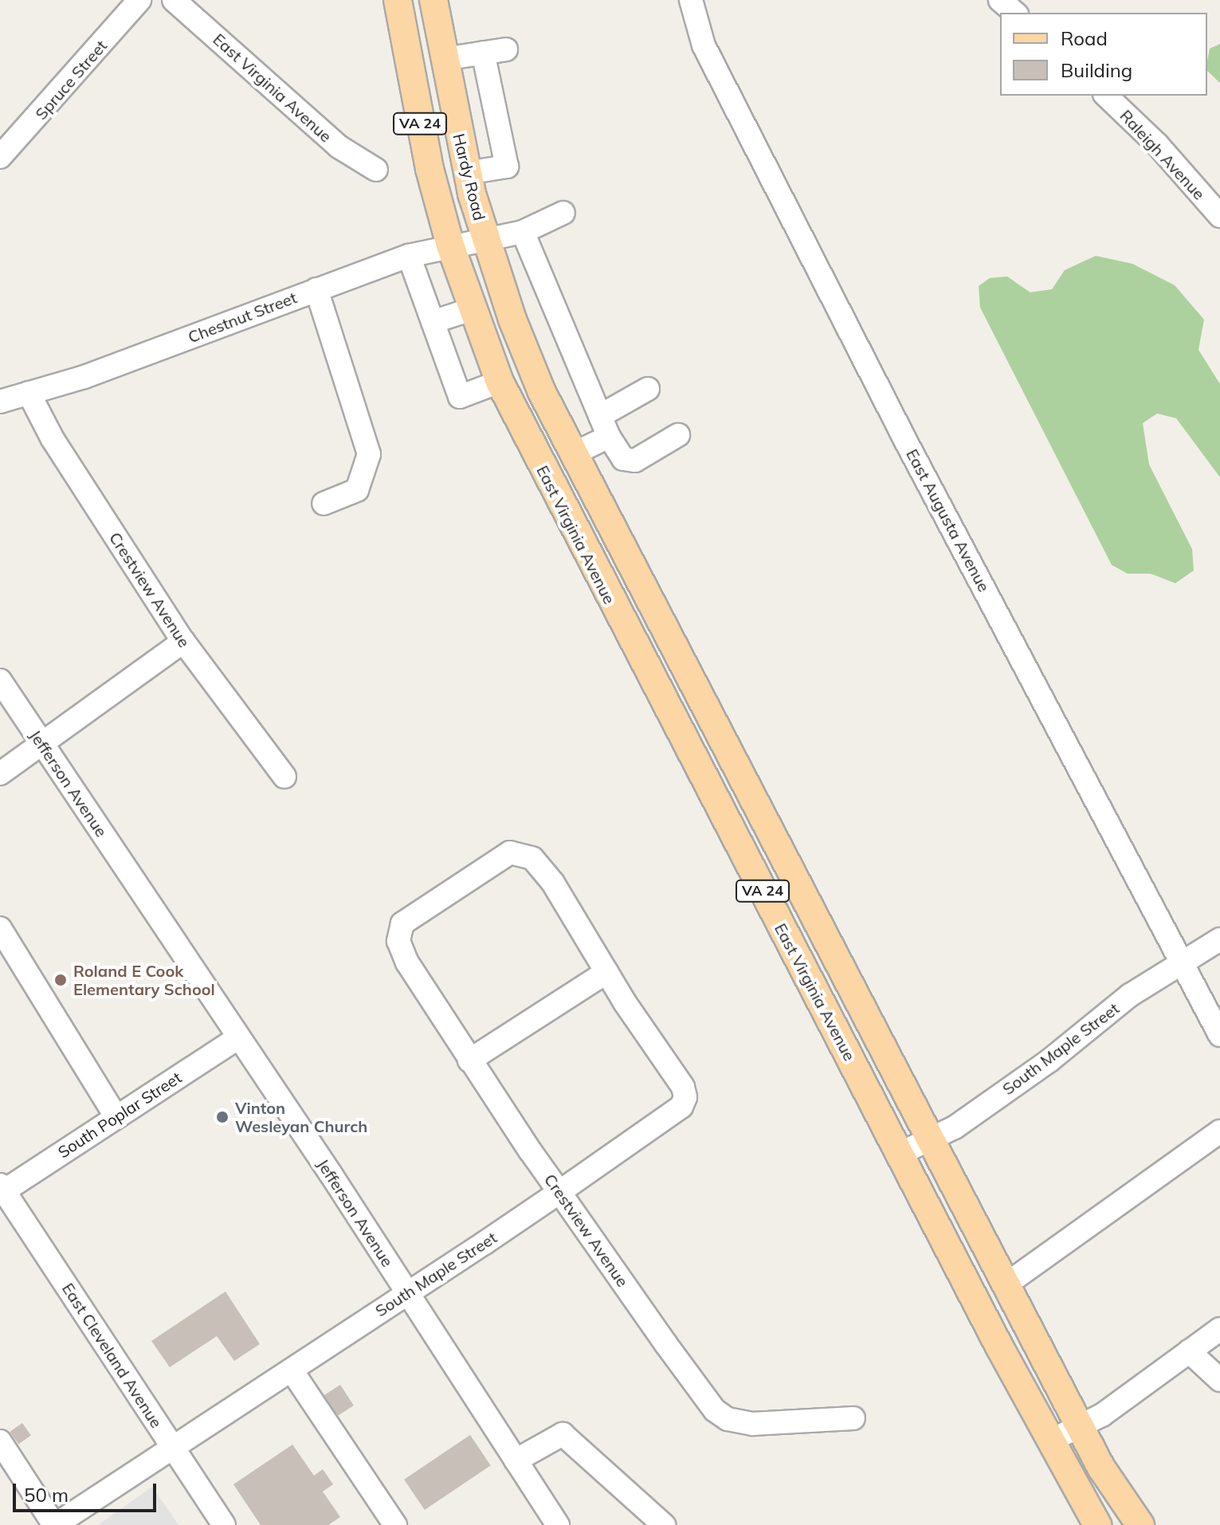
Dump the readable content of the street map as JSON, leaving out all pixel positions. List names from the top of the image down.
{
  "streets": {
    "main road": ["East Virginia Avenue", "VA 24", "Hardy Road"],
    "street": [
      "Spruce Street",
      "Raleigh Avenue",
      "Chestnut Street",
      "East Augusta Avenue",
      "Crestview Avenue",
      "Jefferson Avenue",
      "South Maple Street",
      "South Poplar Street",
      "East Cleveland Avenue"
    ]
  },
  "crossings": [
    ["East Virginia Avenue", "VA 24"],
    ["East Virginia Avenue", "Chestnut Street"],
    ["East Virginia Avenue", "South Maple Street"],
    ["VA 24", "Hardy Road"],
    ["VA 24", "Chestnut Street"],
    ["VA 24", "South Maple Street"],
    ["Hardy Road", "Chestnut Street"],
    ["Chestnut Street", "Crestview Avenue"],
    ["East Augusta Avenue", "South Maple Street"],
    ["Crestview Avenue", "South Maple Street"],
    ["Jefferson Avenue", "South Maple Street"],
    ["Jefferson Avenue", "South Poplar Street"],
    ["South Maple Street", "East Cleveland Avenue"],
    ["South Poplar Street", "East Cleveland Avenue"]
  ],
  "places": ["Roland E Cook Elementary School", "Vinton Wesleyan Church"],
  "legend": ["Road", "Building"],
  "scale_bar": "50 m"
}
